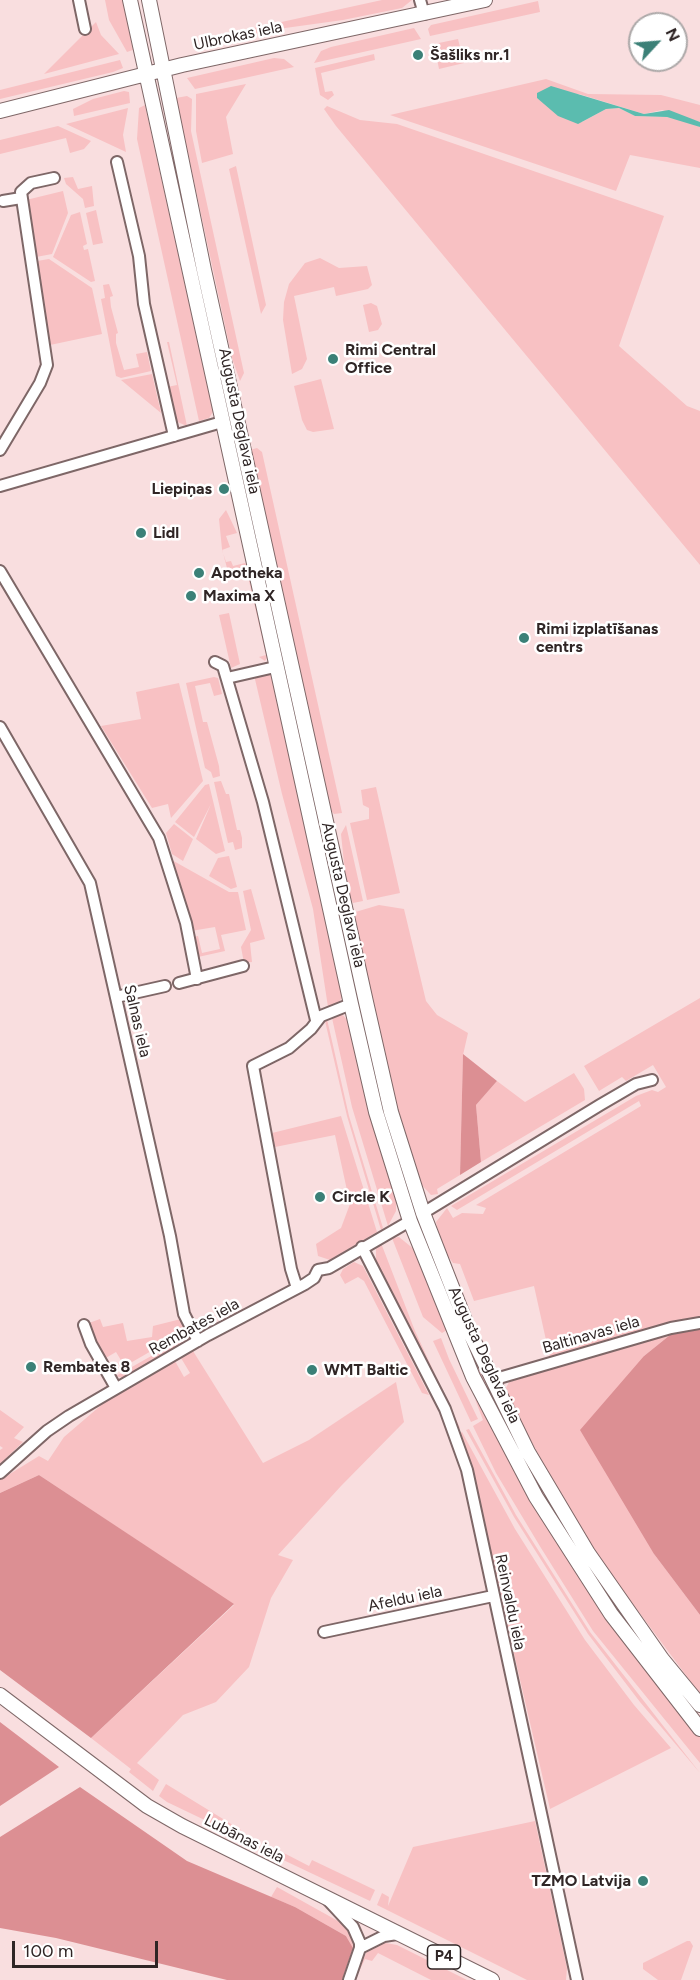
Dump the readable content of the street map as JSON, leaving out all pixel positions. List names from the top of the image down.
{
  "streets": {
    "main road": [
      "Ulbrokas iela",
      "Augusta Deglava iela",
      "Lubānas iela",
      "P4"
    ],
    "street": [
      "Salnas iela",
      "Rembates iela",
      "Baltinavas iela",
      "Afeldu iela",
      "Reinvaldu iela"
    ]
  },
  "crossings": [
    ["Ulbrokas iela", "Augusta Deglava iela"],
    ["Augusta Deglava iela", "Rembates iela"],
    ["Augusta Deglava iela", "Baltinavas iela"],
    ["Salnas iela", "Rembates iela"],
    ["Rembates iela", "Reinvaldu iela"],
    ["Afeldu iela", "Reinvaldu iela"]
  ],
  "places": [
    "Šašliks nr.1",
    "Rimi Central Office",
    "Liepiņas",
    "Lidl",
    "Apotheka",
    "Maxima X",
    "Rimi izplatīšanas centrs",
    "Circle K",
    "Rembates 8",
    "WMT Baltic",
    "TZMO Latvija"
  ],
  "scale_bar": "100 m",
  "north": "top right"
}
